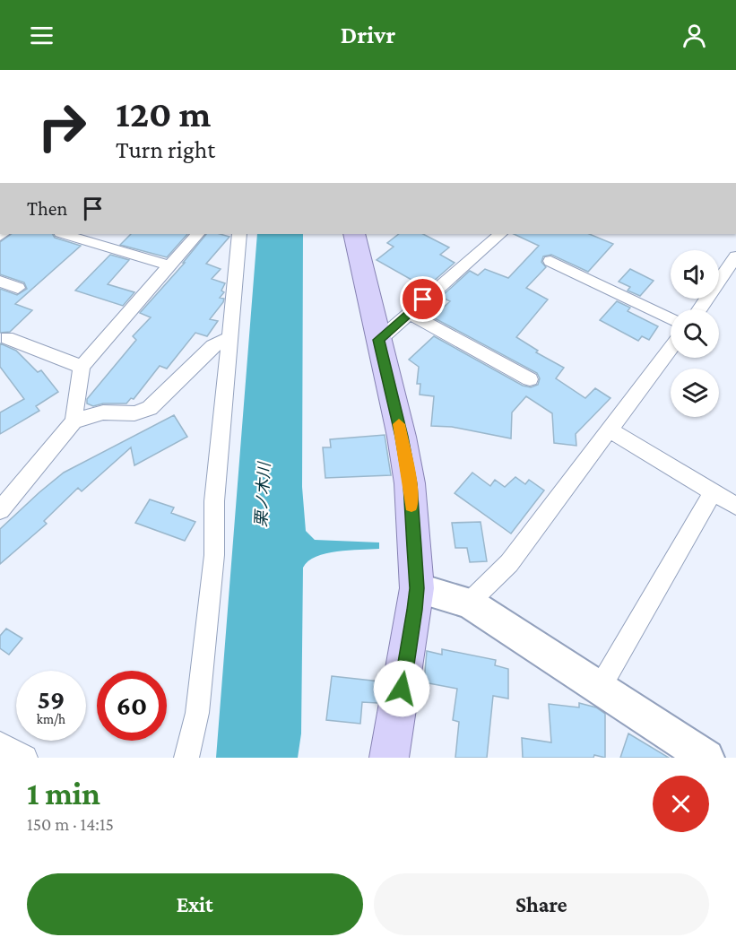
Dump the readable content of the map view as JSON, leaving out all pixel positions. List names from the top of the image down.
{
  "water": ["栗ノ木川"],
  "page": {
    "header": "Drivr",
    "turn": ["120 m", "Turn right"],
    "then": "Then",
    "speed": "59 km/h",
    "limit": "60",
    "heading": ["1 min", "150 m · 14:15"],
    "buttons": ["Exit", "Share"]
  }
}
